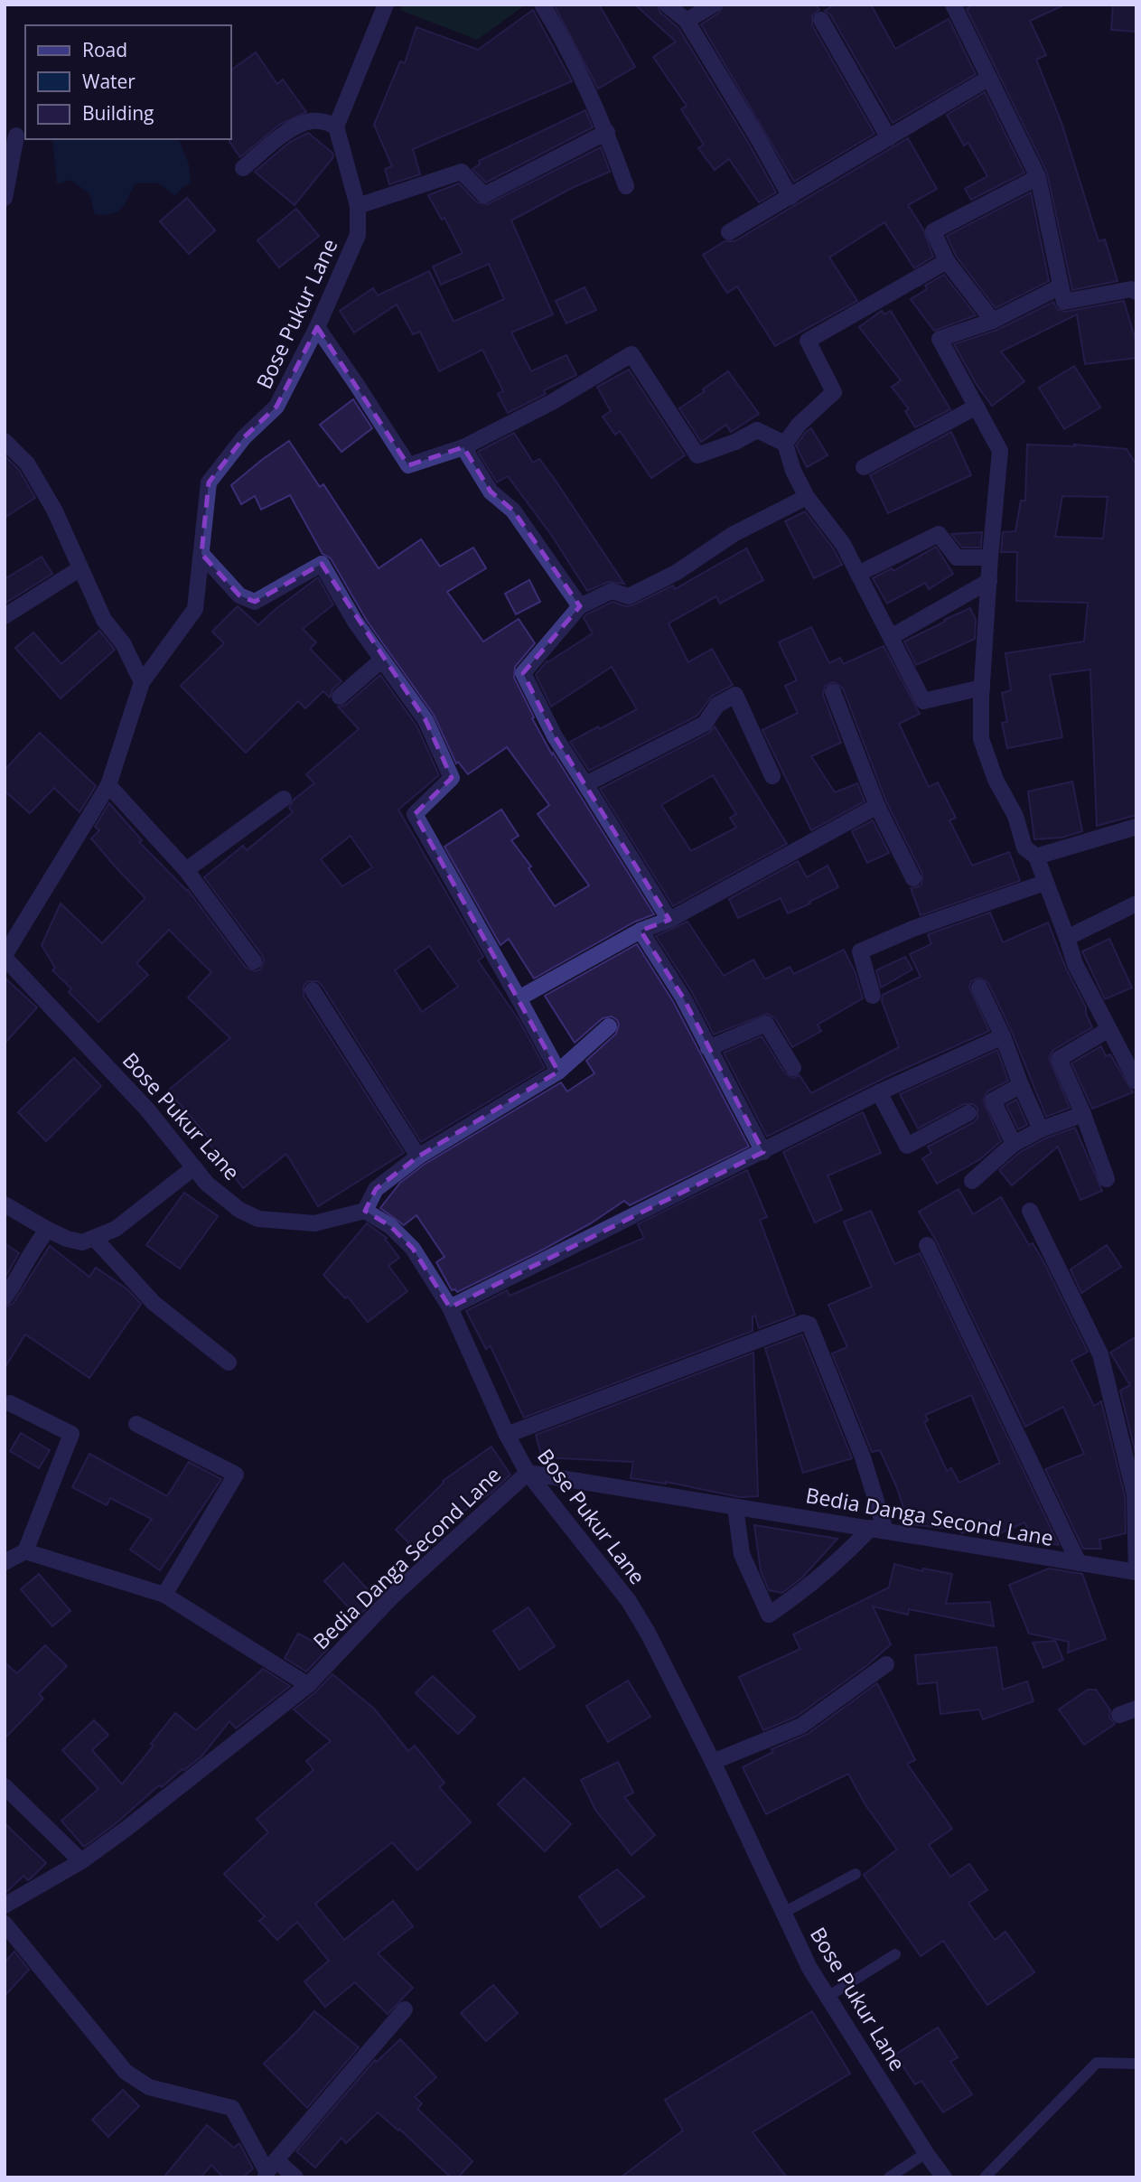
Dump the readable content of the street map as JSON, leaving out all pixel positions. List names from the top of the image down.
{
  "streets": {
    "street": ["Bose Pukur Lane", "Bedia Danga Second Lane"]
  },
  "crossings": [
    ["Bose Pukur Lane", "Bedia Danga Second Lane"]
  ],
  "legend": ["Road", "Water", "Building"]
}
